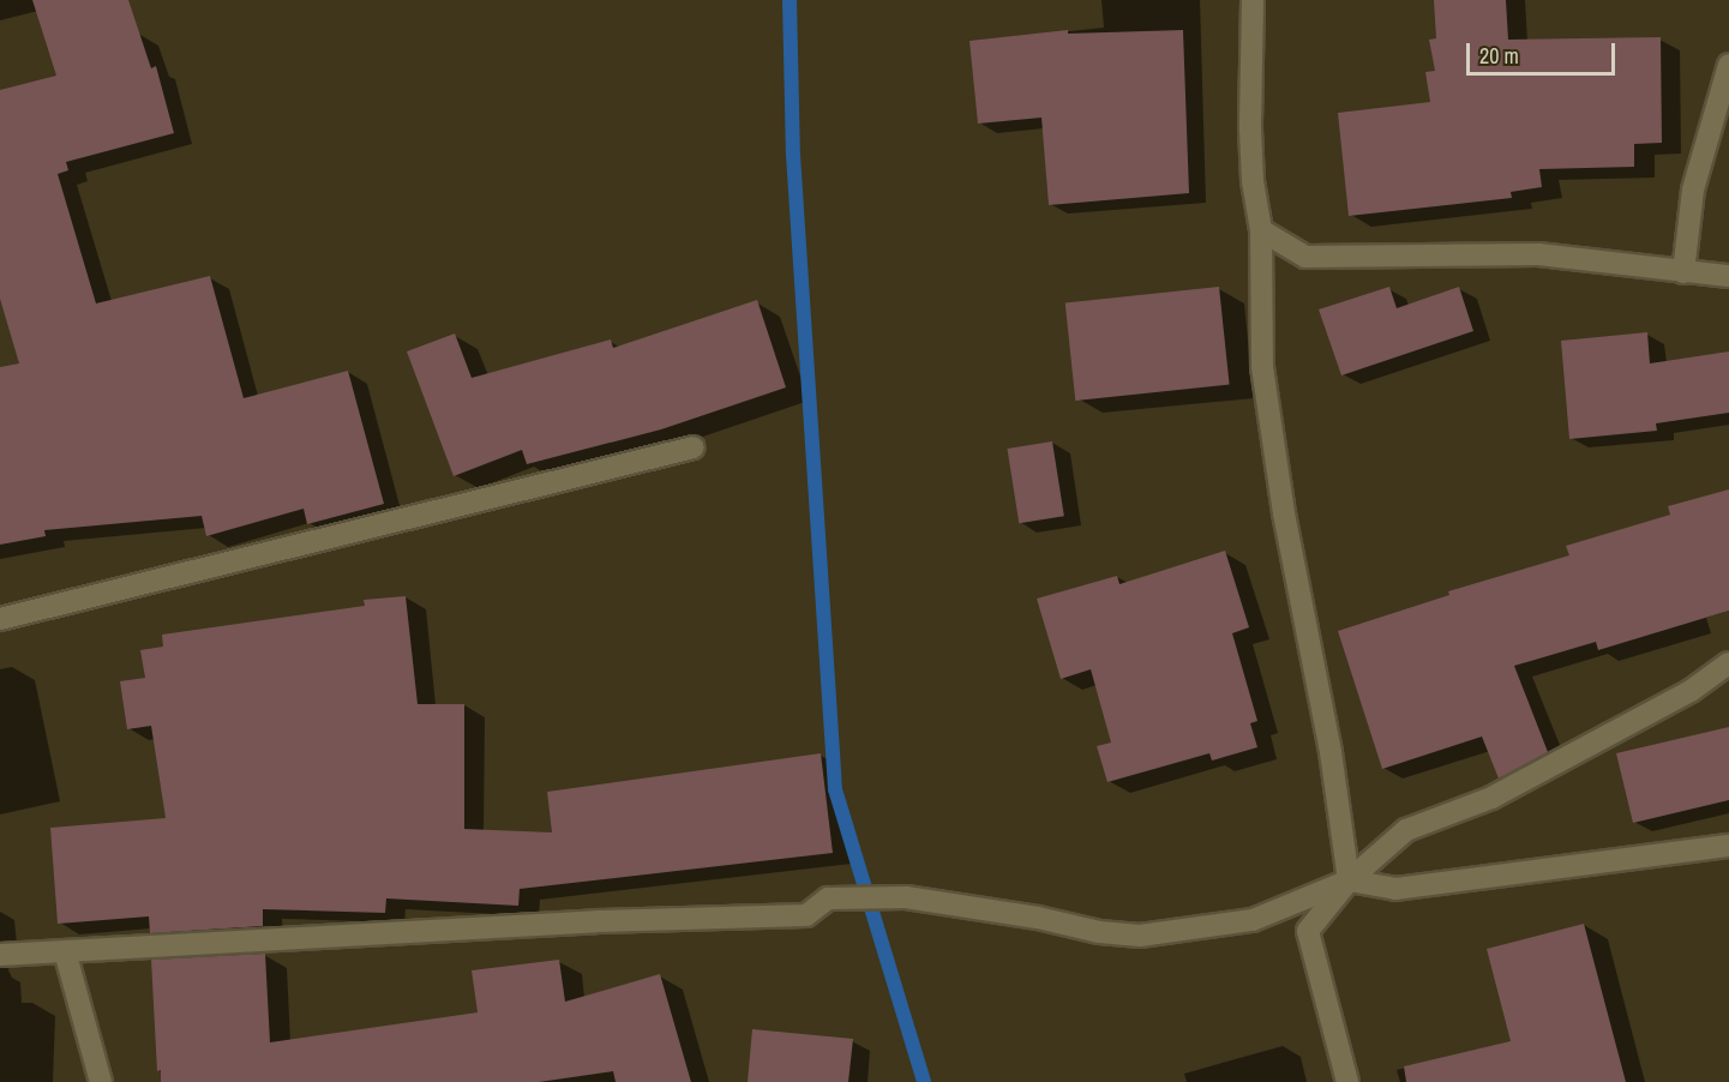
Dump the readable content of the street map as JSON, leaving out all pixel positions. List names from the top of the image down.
{
  "scale_bar": "20 m"
}
